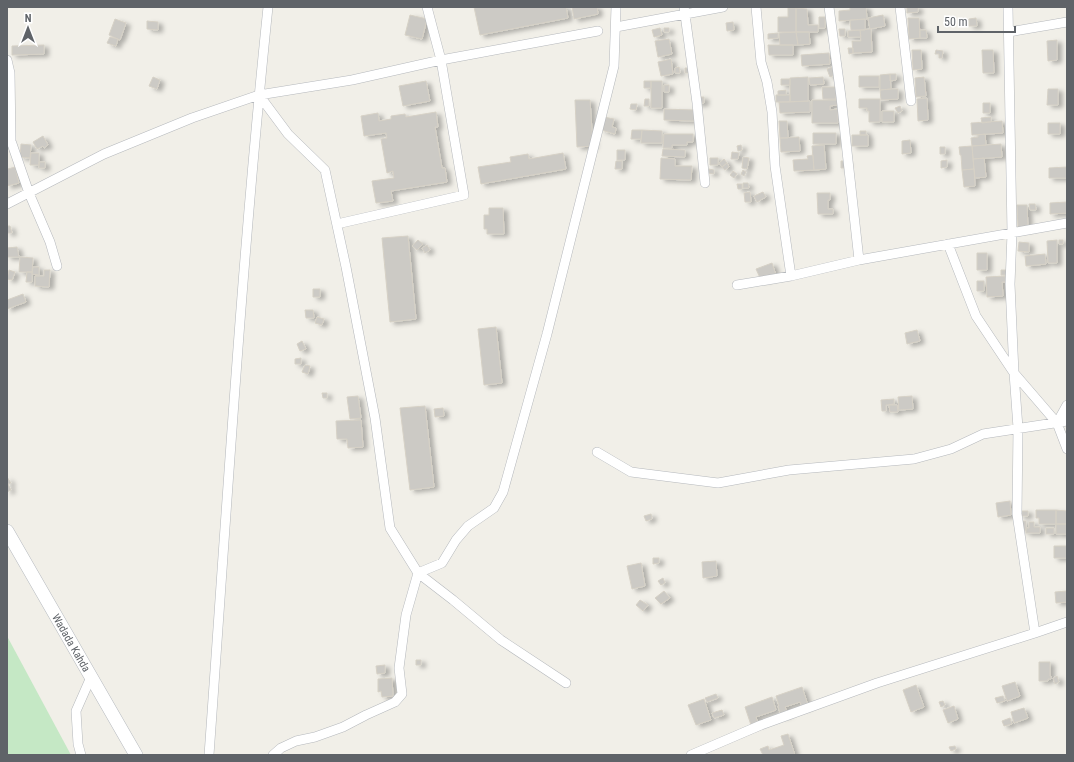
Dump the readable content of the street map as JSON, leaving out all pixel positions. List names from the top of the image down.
{
  "streets": {
    "main road": ["Wadada Kahda"]
  },
  "scale_bar": "50 m",
  "north": "top"
}
